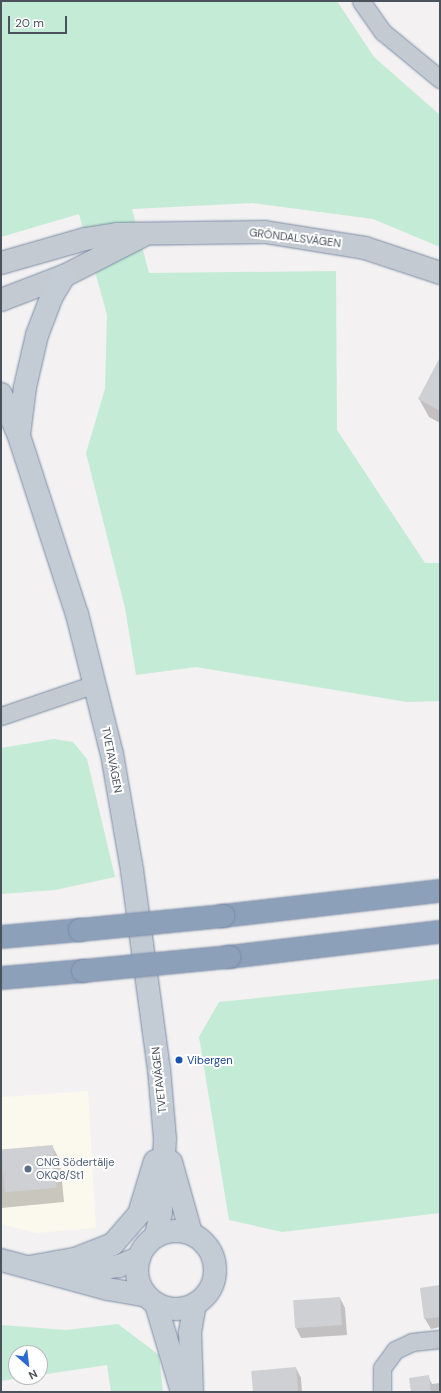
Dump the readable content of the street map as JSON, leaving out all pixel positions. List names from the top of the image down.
{
  "streets": {
    "main road": ["TVETAVÄGEN"],
    "street": ["GRÖNDALSVÄGEN"]
  },
  "places": ["Vibergen", "CNG Södertälje OKQ8/St1"],
  "scale_bar": "20 m",
  "north": "bottom right"
}
